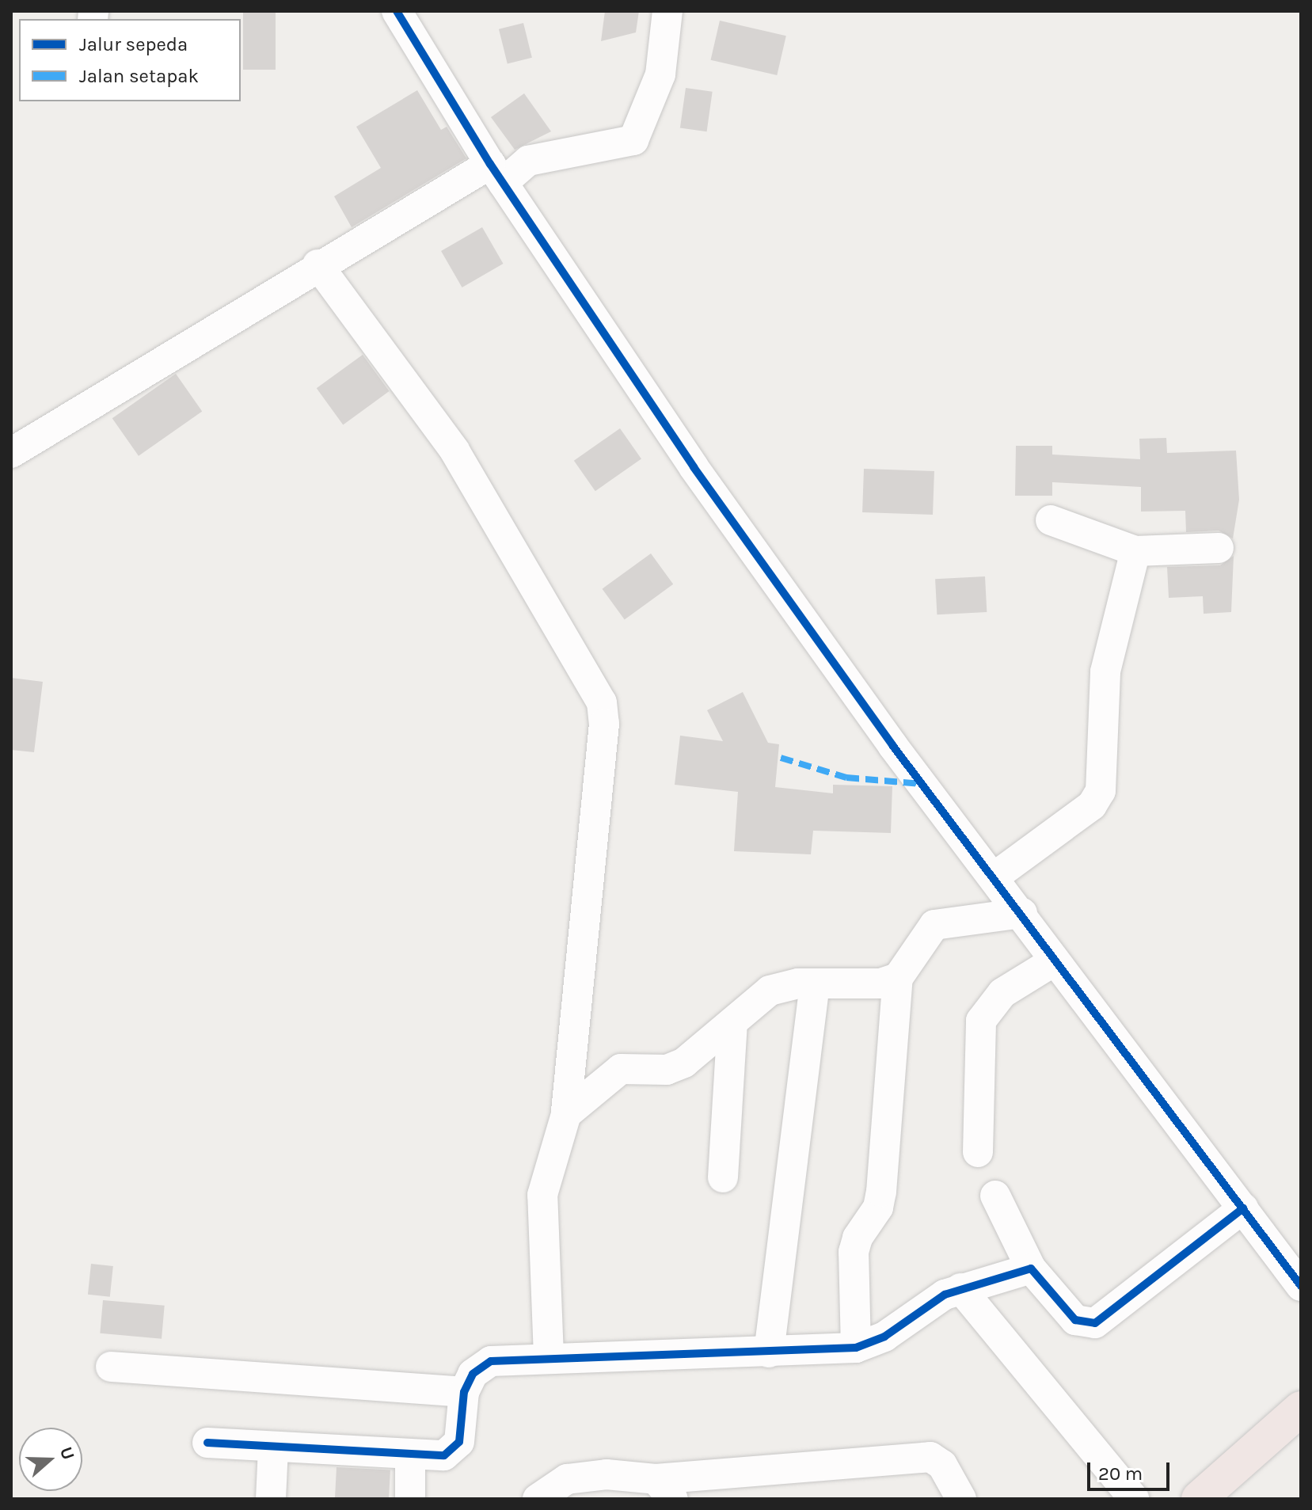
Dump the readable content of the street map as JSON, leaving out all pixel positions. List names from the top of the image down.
{
  "legend": ["Jalur sepeda", "Jalan setapak"],
  "scale_bar": "20 m",
  "north": "right"
}
